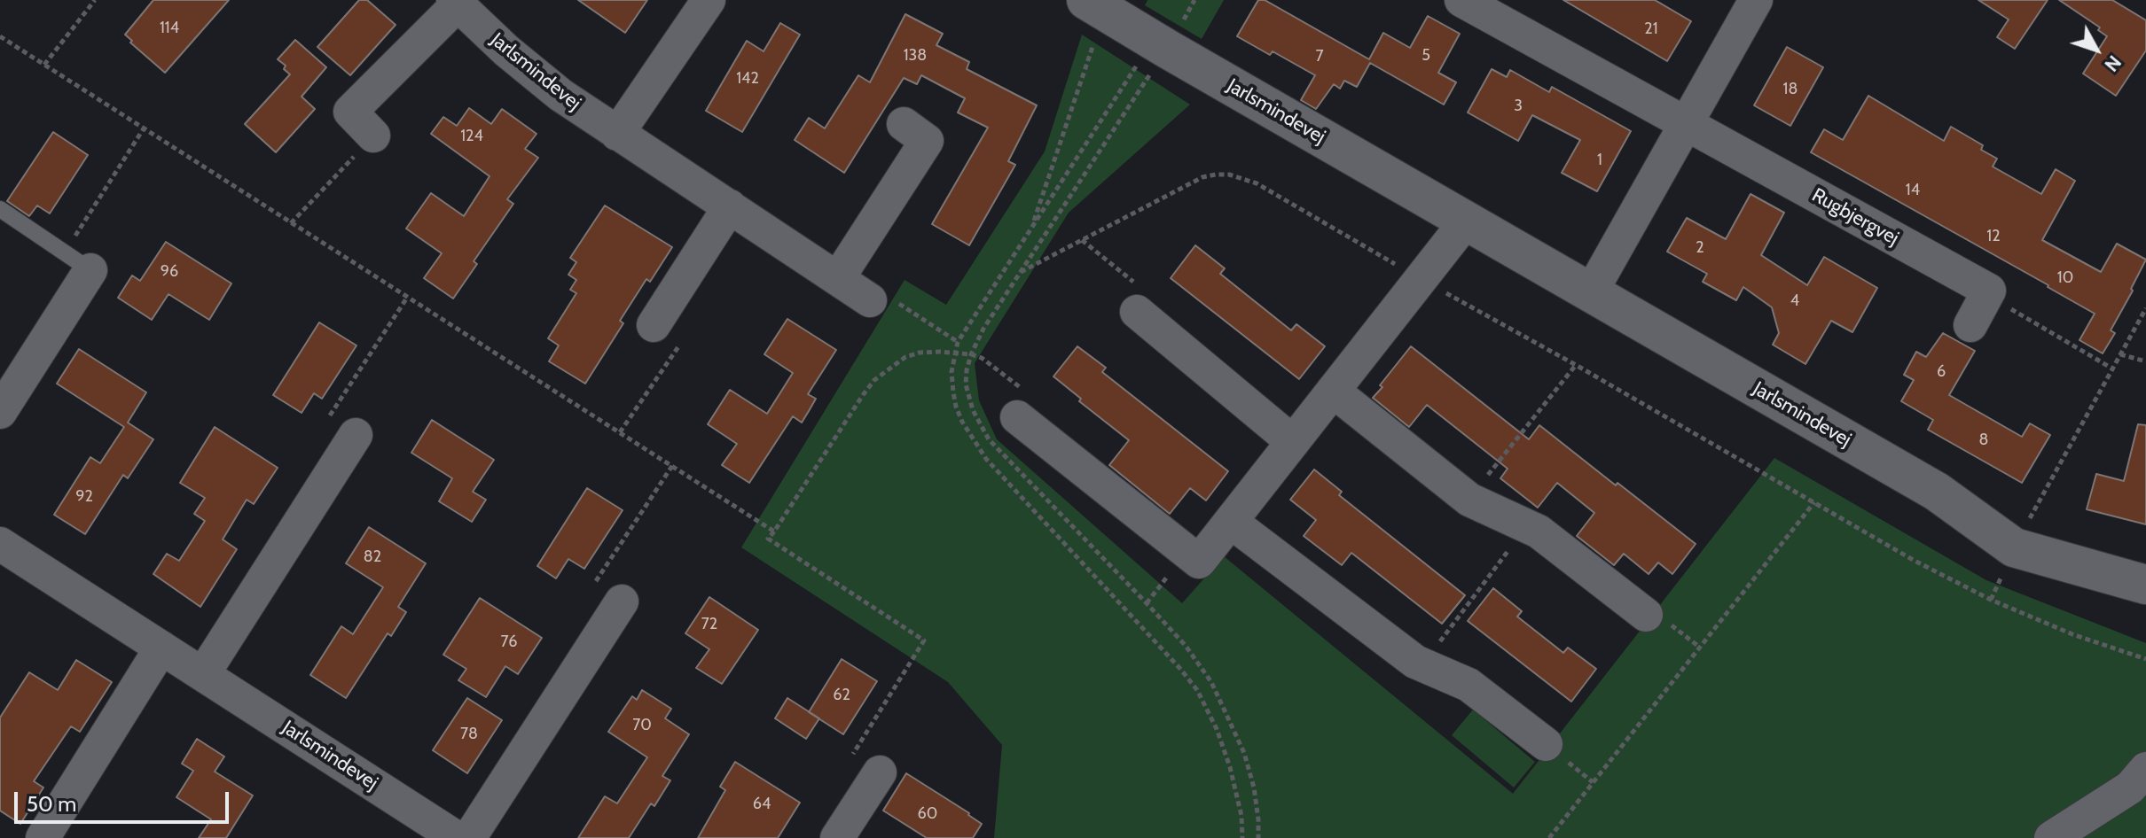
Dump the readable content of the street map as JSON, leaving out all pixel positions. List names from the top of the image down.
{
  "streets": {
    "street": ["Jarlsmindevej", "Rugbjergvej"]
  },
  "house_numbers": [
    "114",
    "21",
    "138",
    "5",
    "7",
    "142",
    "18",
    "3",
    "124",
    "1",
    "14",
    "12",
    "2",
    "96",
    "10",
    "4",
    "6",
    "8",
    "92",
    "82",
    "72",
    "76",
    "62",
    "70",
    "78",
    "64",
    "60"
  ],
  "scale_bar": "50 m",
  "north": "bottom right"
}
